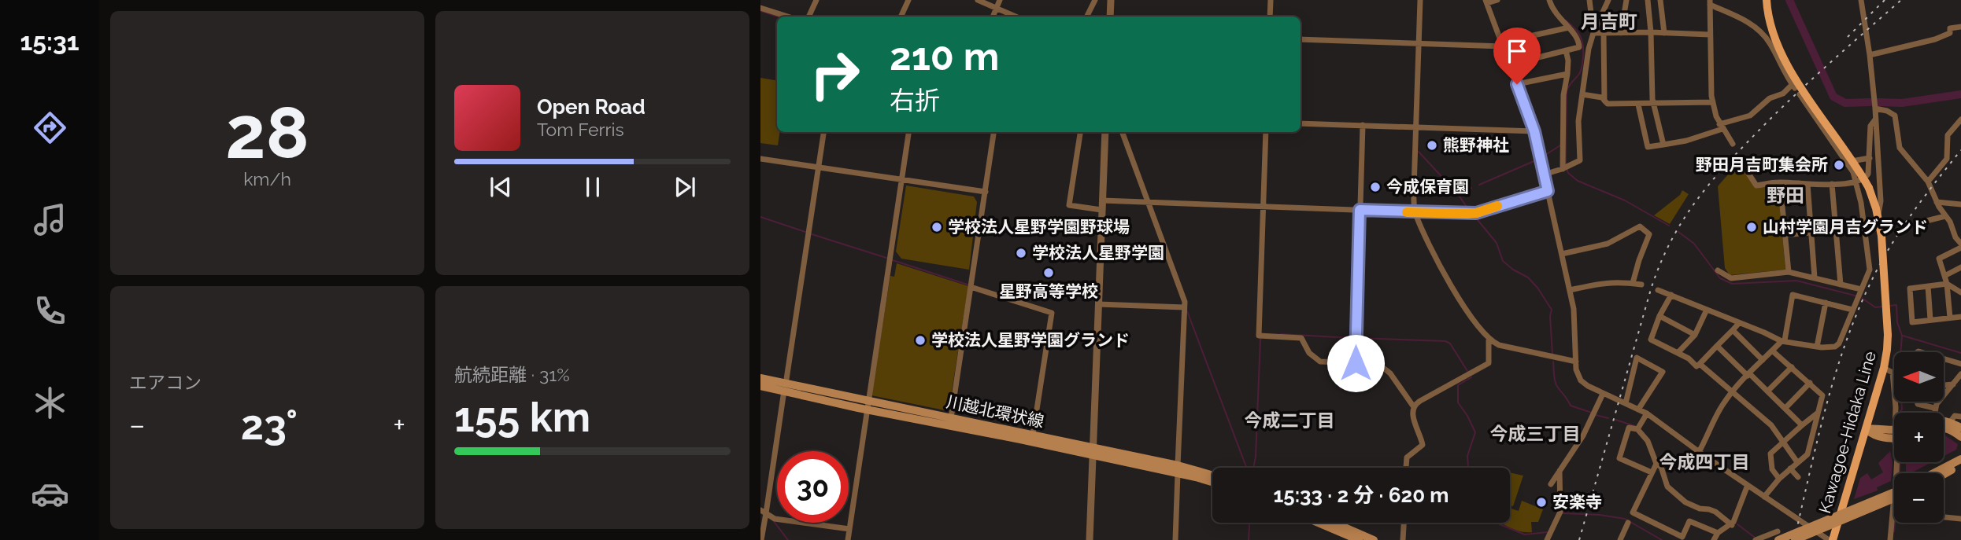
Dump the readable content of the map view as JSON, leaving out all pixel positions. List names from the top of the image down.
{
  "streets": {
    "main road": ["川越北環状線", "Kawagoe-Hidaka Line"]
  },
  "districts": [
    "月吉町",
    "野田",
    "今成二丁目",
    "今成三丁目",
    "今成四丁目"
  ],
  "places": [
    "熊野神社",
    "野田月吉町集会所",
    "今成保育園",
    "学校法人星野学園野球場",
    "山村学園月吉グランド",
    "学校法人星野学園",
    "星野高等学校",
    "学校法人星野学園グランド",
    "安楽寺"
  ],
  "north": "left",
  "page": {
    "tabs": "15:31",
    "tile": [
      ["28", "km/h"],
      "エアコン",
      ["航続距離 · 31%", "155 km"]
    ],
    "turn": ["210 m", "右折"],
    "song": ["Open Road", "Tom Ferris"],
    "map_buttons": ["+", "−"],
    "heat": ["−", "23°", "+"],
    "limit": "30",
    "trip": "15:33 · 2 分 · 620 m"
  }
}
